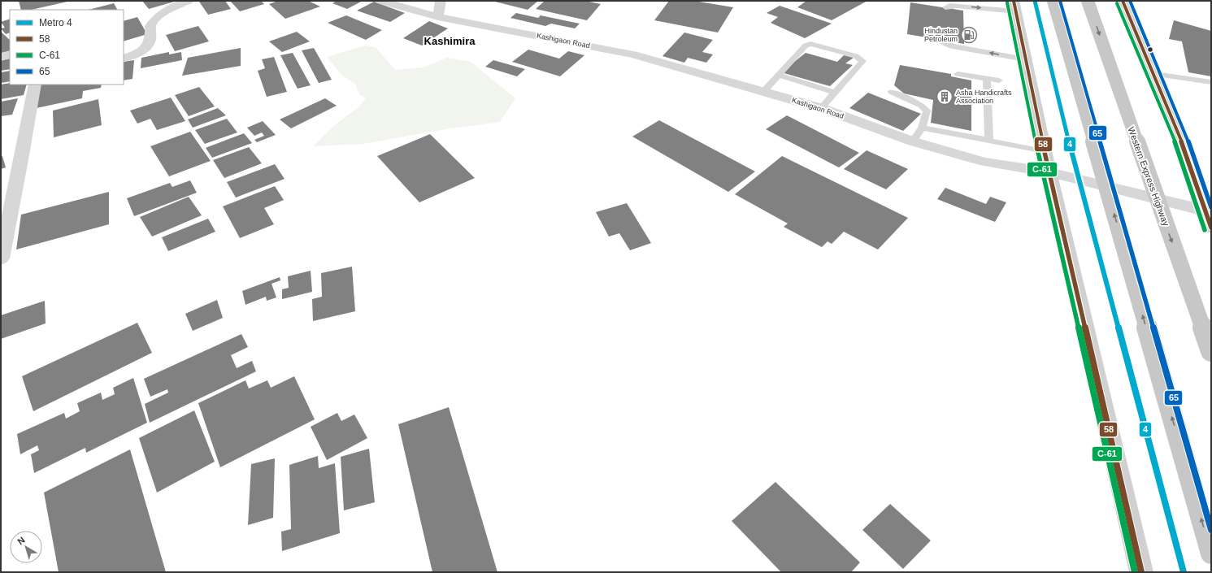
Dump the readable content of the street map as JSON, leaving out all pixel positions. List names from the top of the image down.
{
  "streets": {
    "highway": ["Western Express Highway"],
    "street": ["Kashigaon Road"]
  },
  "districts": ["Kashimira"],
  "places": {
    "fuel station": ["Hindustan Petroleum"],
    "building": ["Asha Handicrafts Association"]
  },
  "lines": [
    "metro line 4",
    "transit line 58",
    "transit line 65",
    "transit line C-61"
  ],
  "legend": [
    "Metro 4",
    "58",
    "C-61",
    "65"
  ],
  "north": "top left"
}
